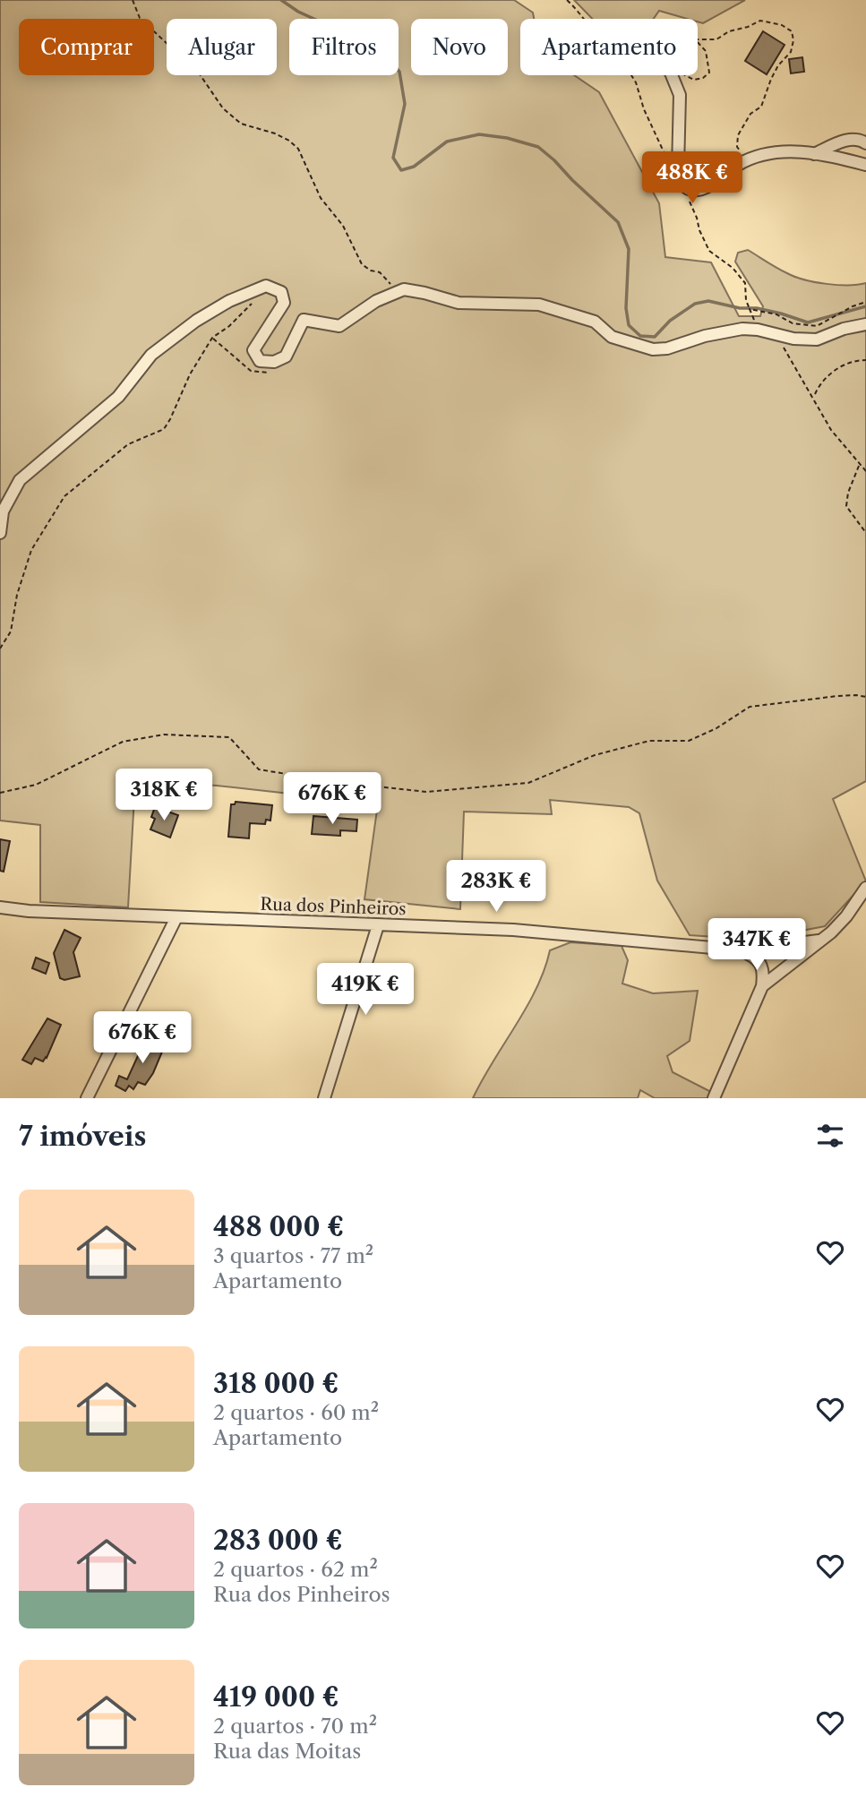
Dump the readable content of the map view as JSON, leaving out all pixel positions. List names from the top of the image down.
{
  "streets": {
    "street": ["Rua dos Pinheiros"]
  },
  "page": {
    "chip": [
      "Comprar",
      "Alugar",
      "Filtros",
      "Novo",
      "Apartamento"
    ],
    "price": [
      "488K €",
      "318K €",
      "676K €",
      "283K €",
      "347K €",
      "419K €",
      "676K €"
    ],
    "heading": "7 imóveis",
    "list": [
      {
        "name": "488 000 €",
        "note": "3 quartos · 77 m² · Apartamento"
      },
      {
        "name": "318 000 €",
        "note": "2 quartos · 60 m² · Apartamento"
      },
      {
        "name": "283 000 €",
        "note": "2 quartos · 62 m² · Rua dos Pinheiros"
      },
      {
        "name": "419 000 €",
        "note": "2 quartos · 70 m² · Rua das Moitas"
      }
    ]
  }
}
